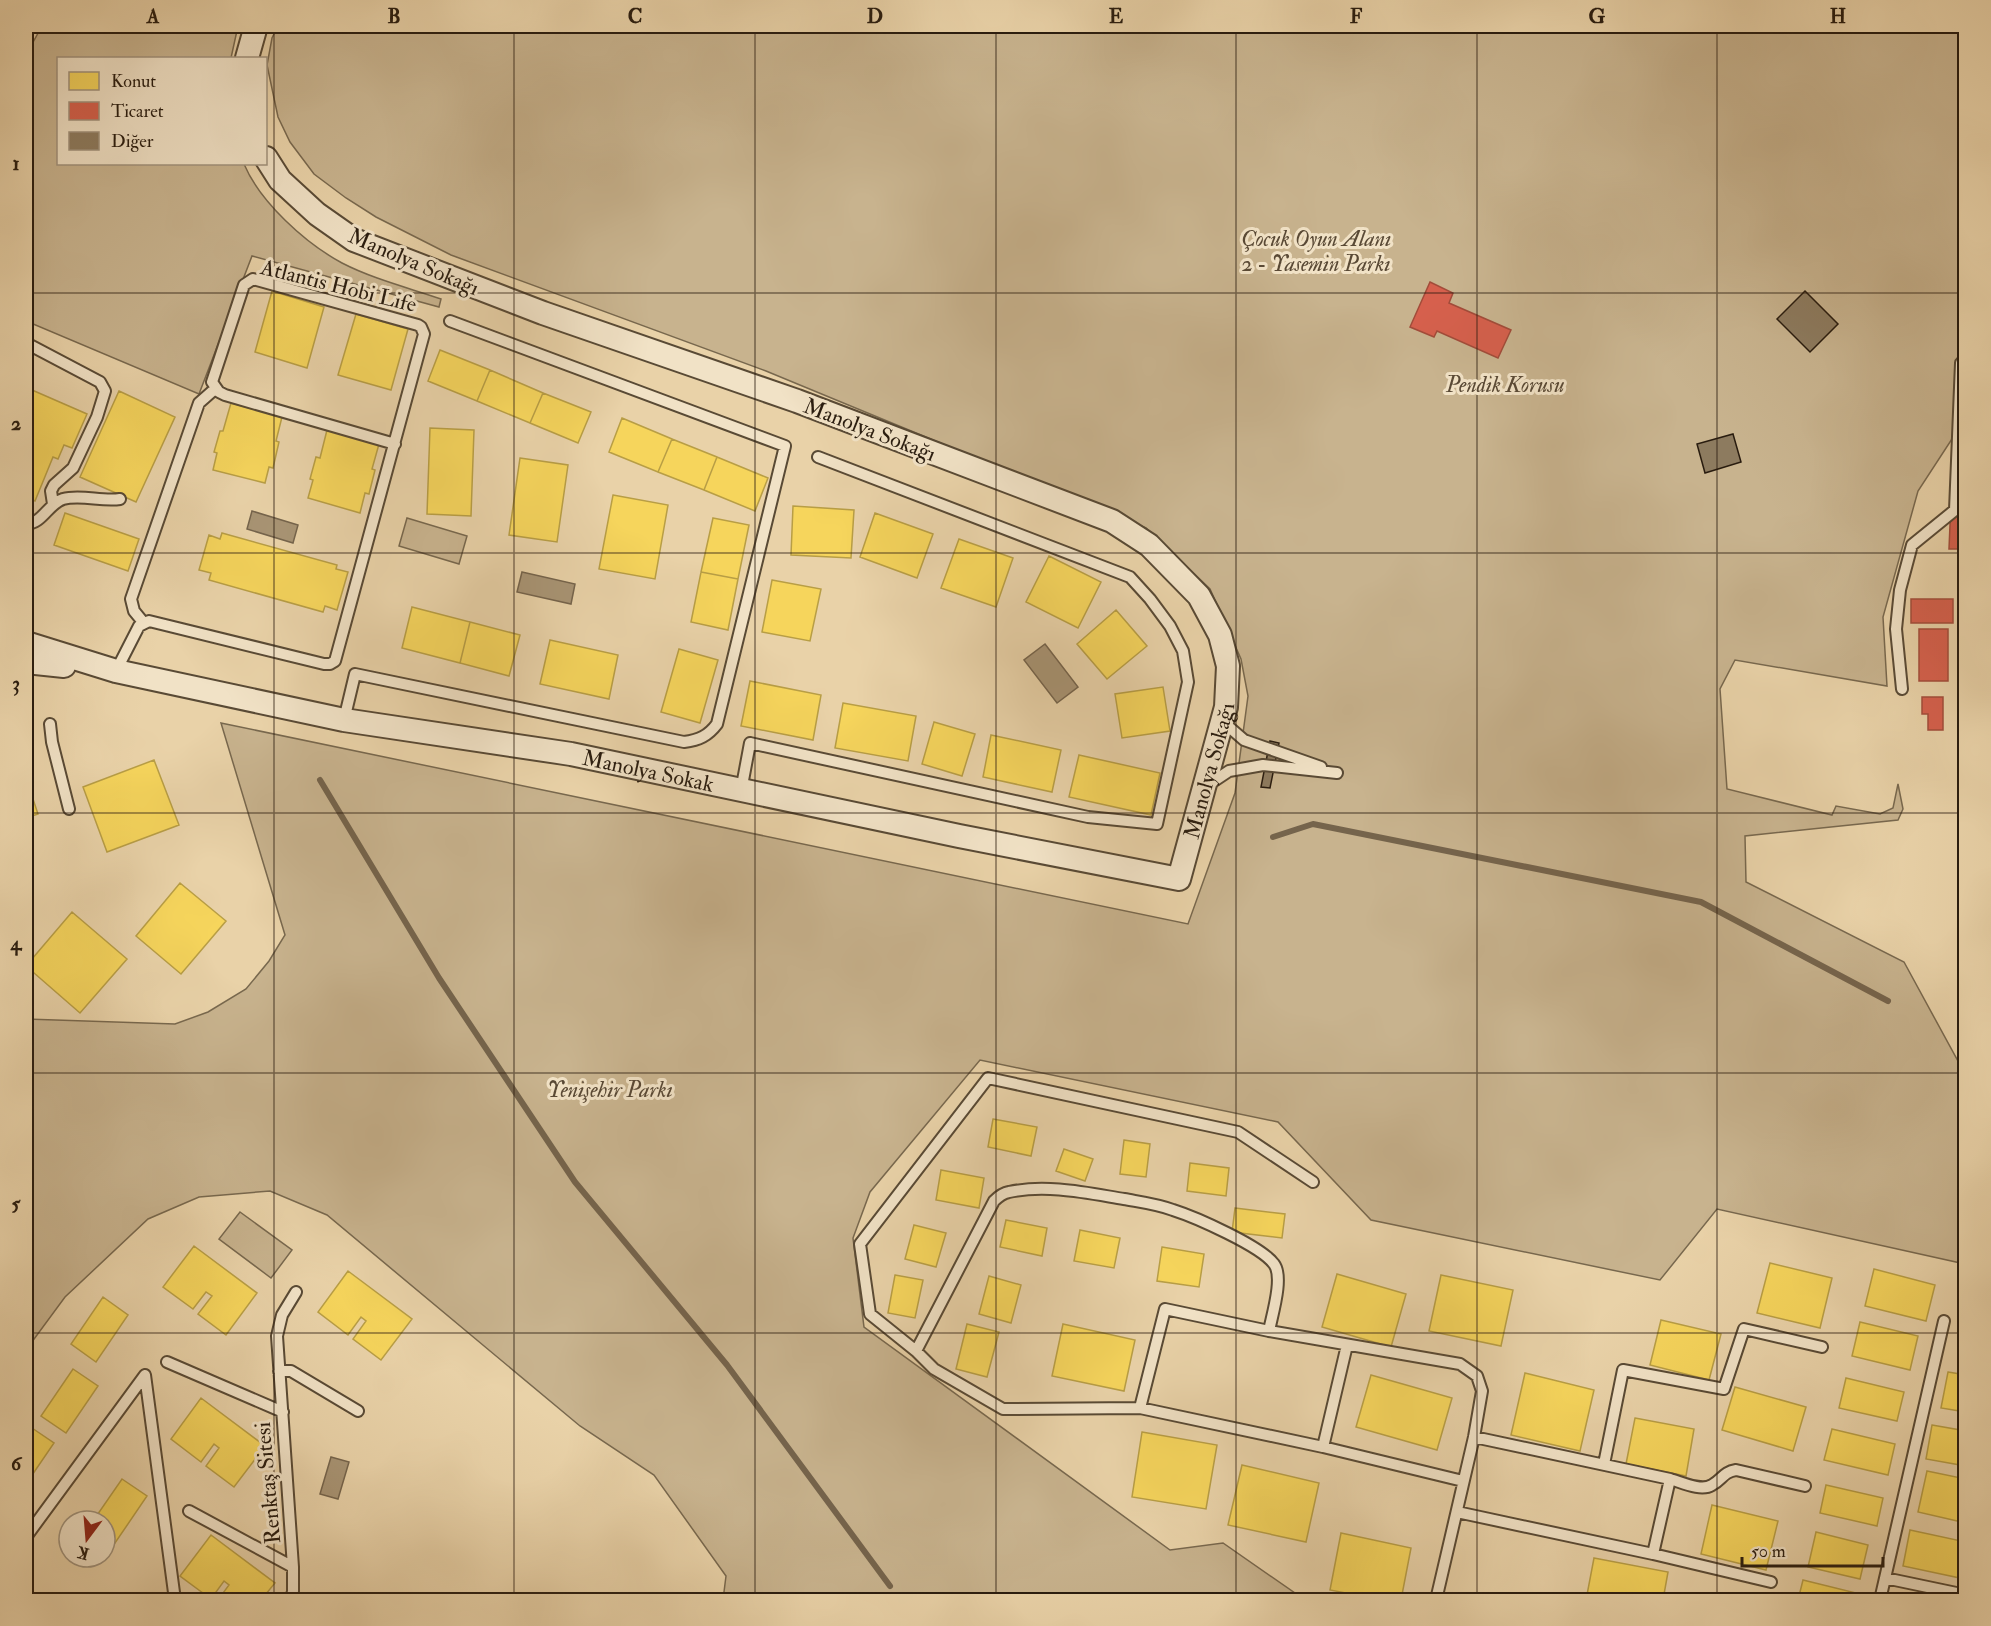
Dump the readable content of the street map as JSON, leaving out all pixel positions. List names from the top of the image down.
{
  "streets": {
    "street": ["Manolya Sokağı", "Manolya Sokak"],
    "lane": ["Atlantis Hobi Life", "Renktaş Sitesi"]
  },
  "crossings": [
    ["Manolya Sokağı", "Manolya Sokak"]
  ],
  "parks": ["Çocuk Oyun Alanı 2 - Yasemin Parkı", "Pendik Korusu", "Yenişehir Parkı"],
  "legend": ["Konut", "Ticaret", "Diğer"],
  "scale_bar": "50 m",
  "north": "bottom",
  "grid": {
    "columns": [
      "A",
      "B",
      "C",
      "D",
      "E",
      "F",
      "G",
      "H"
    ],
    "rows": [
      "1",
      "2",
      "3",
      "4",
      "5",
      "6"
    ]
  }
}
